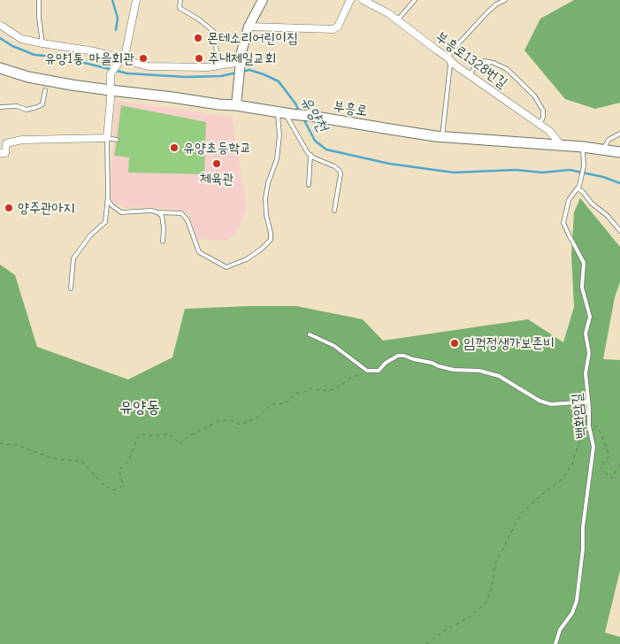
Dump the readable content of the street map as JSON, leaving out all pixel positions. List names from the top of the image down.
{
  "streets": {
    "main road": ["부흥로"],
    "street": ["부흥로1328번길"],
    "lane": ["백화암길"]
  },
  "crossings": [
    ["부흥로1328번길", "부흥로"],
    ["부흥로", "백화암길"]
  ],
  "districts": ["유양동"],
  "water": ["유양천"],
  "places": [
    "몬테소리어린이집",
    "유양1통 마을회관",
    "주내제일교회",
    "유양초등학교",
    "체육관",
    "양주관아지",
    "임꺽정생가보존비"
  ]
}
